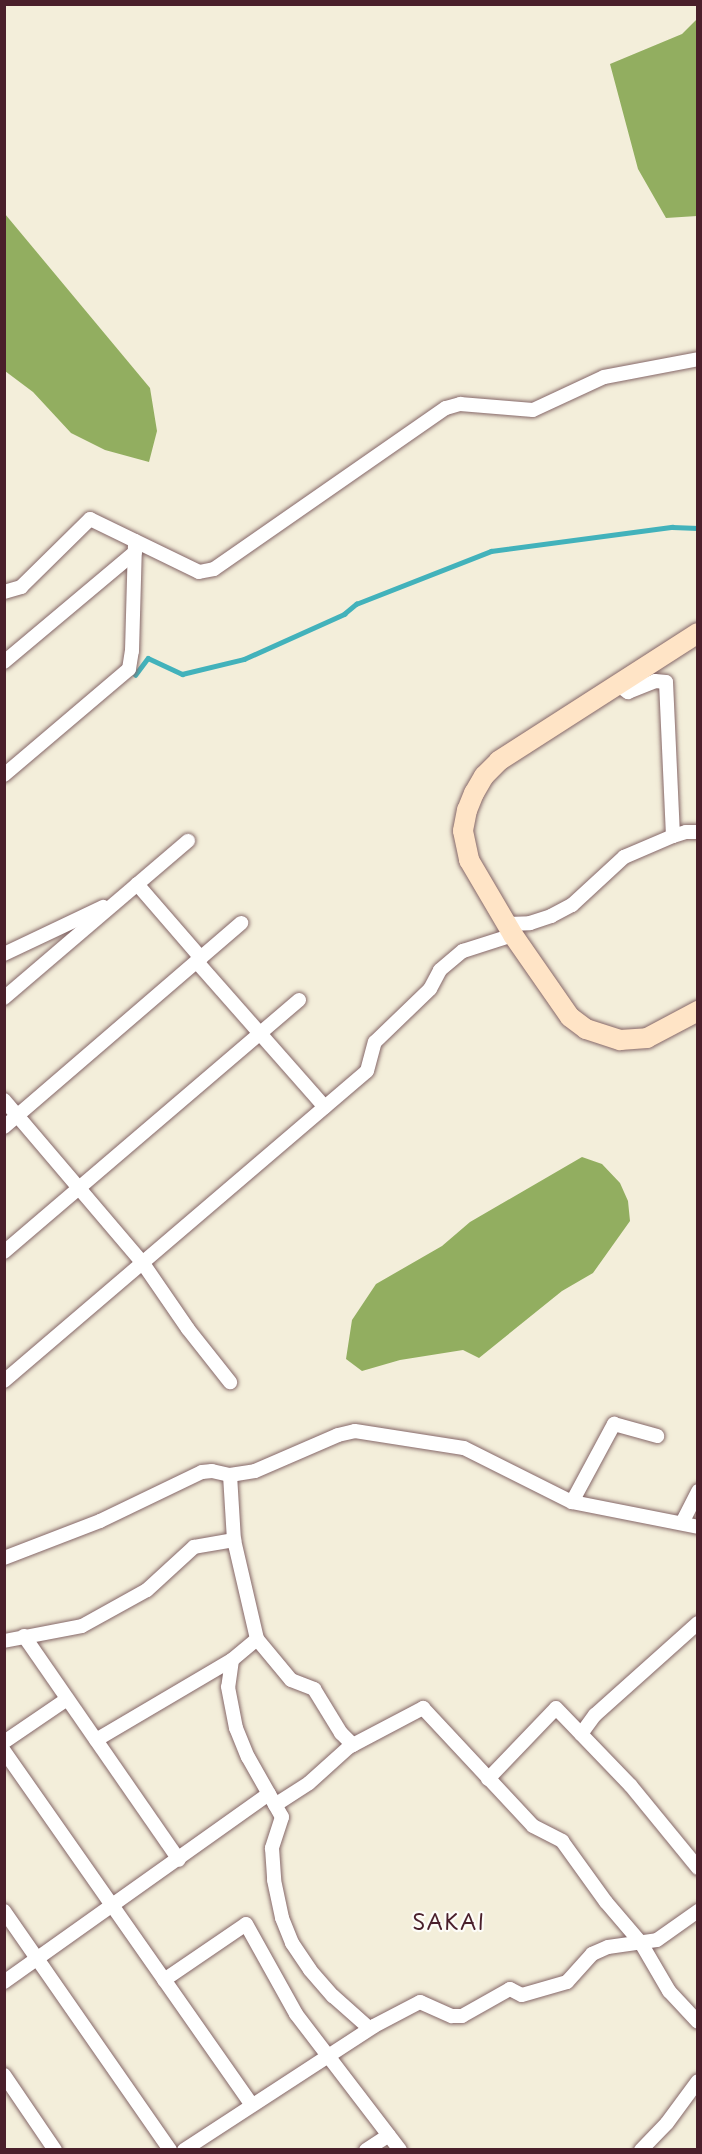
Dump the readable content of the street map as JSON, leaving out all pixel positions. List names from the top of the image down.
{
  "districts": ["SAKAI"]
}
